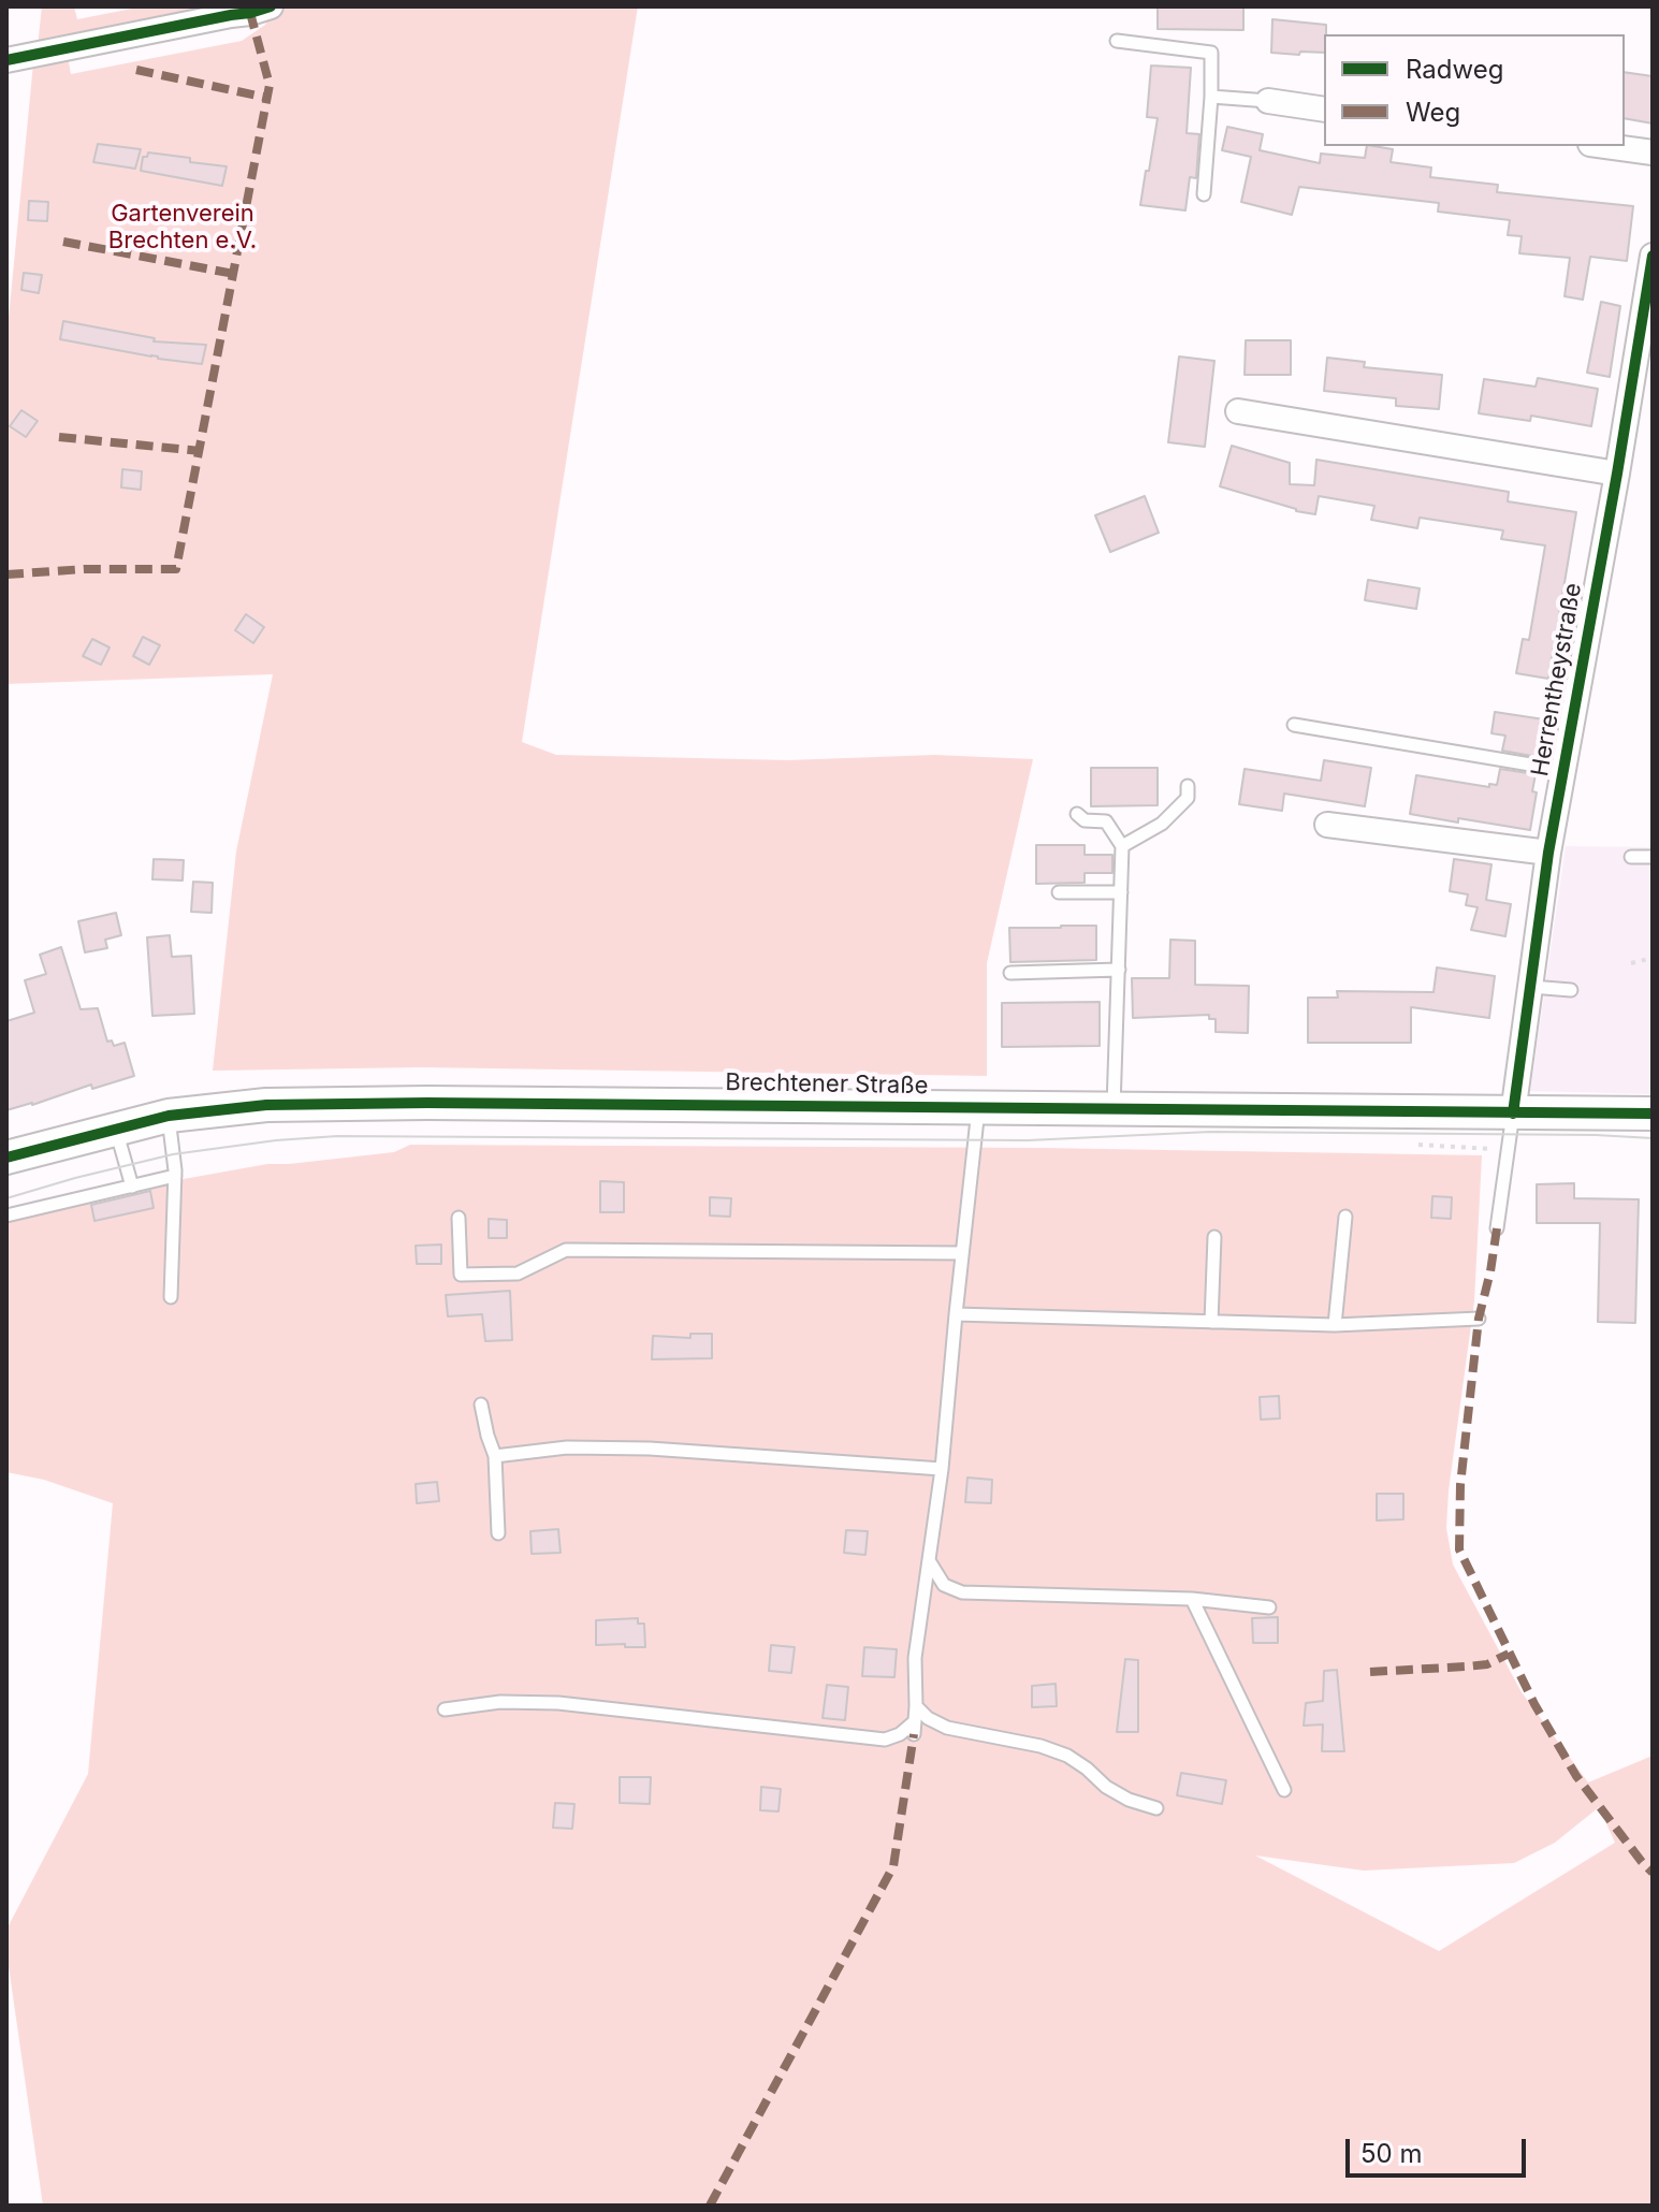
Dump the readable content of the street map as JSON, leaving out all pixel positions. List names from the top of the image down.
{
  "streets": {
    "main road": ["Brechtener Straße"],
    "street": ["Herrentheystraße"]
  },
  "crossings": [
    ["Herrentheystraße", "Brechtener Straße"]
  ],
  "parks": ["Gartenverein Brechten e.V."],
  "legend": ["Radweg", "Weg"],
  "scale_bar": "50 m"
}
